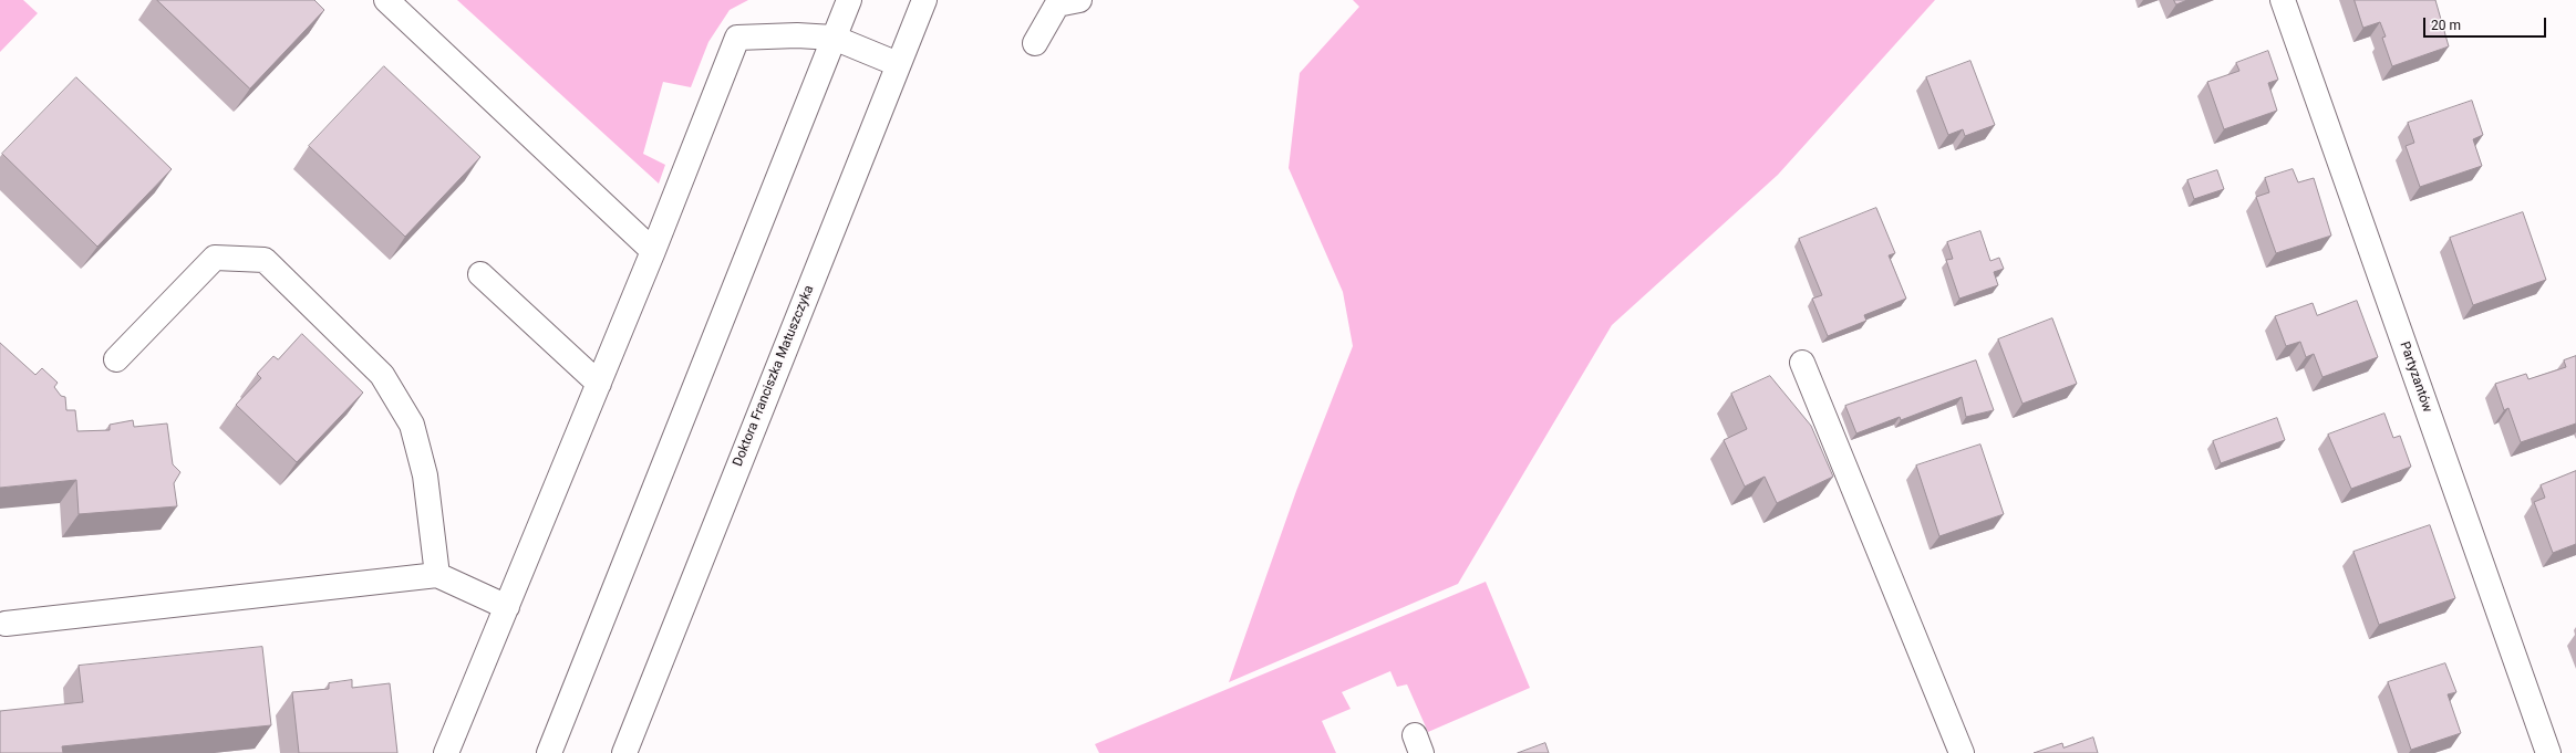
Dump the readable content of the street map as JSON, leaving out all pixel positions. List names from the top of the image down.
{
  "streets": {
    "street": ["Doktora Franciszka Matuszczyka", "Partyzantów"]
  },
  "scale_bar": "20 m"
}
